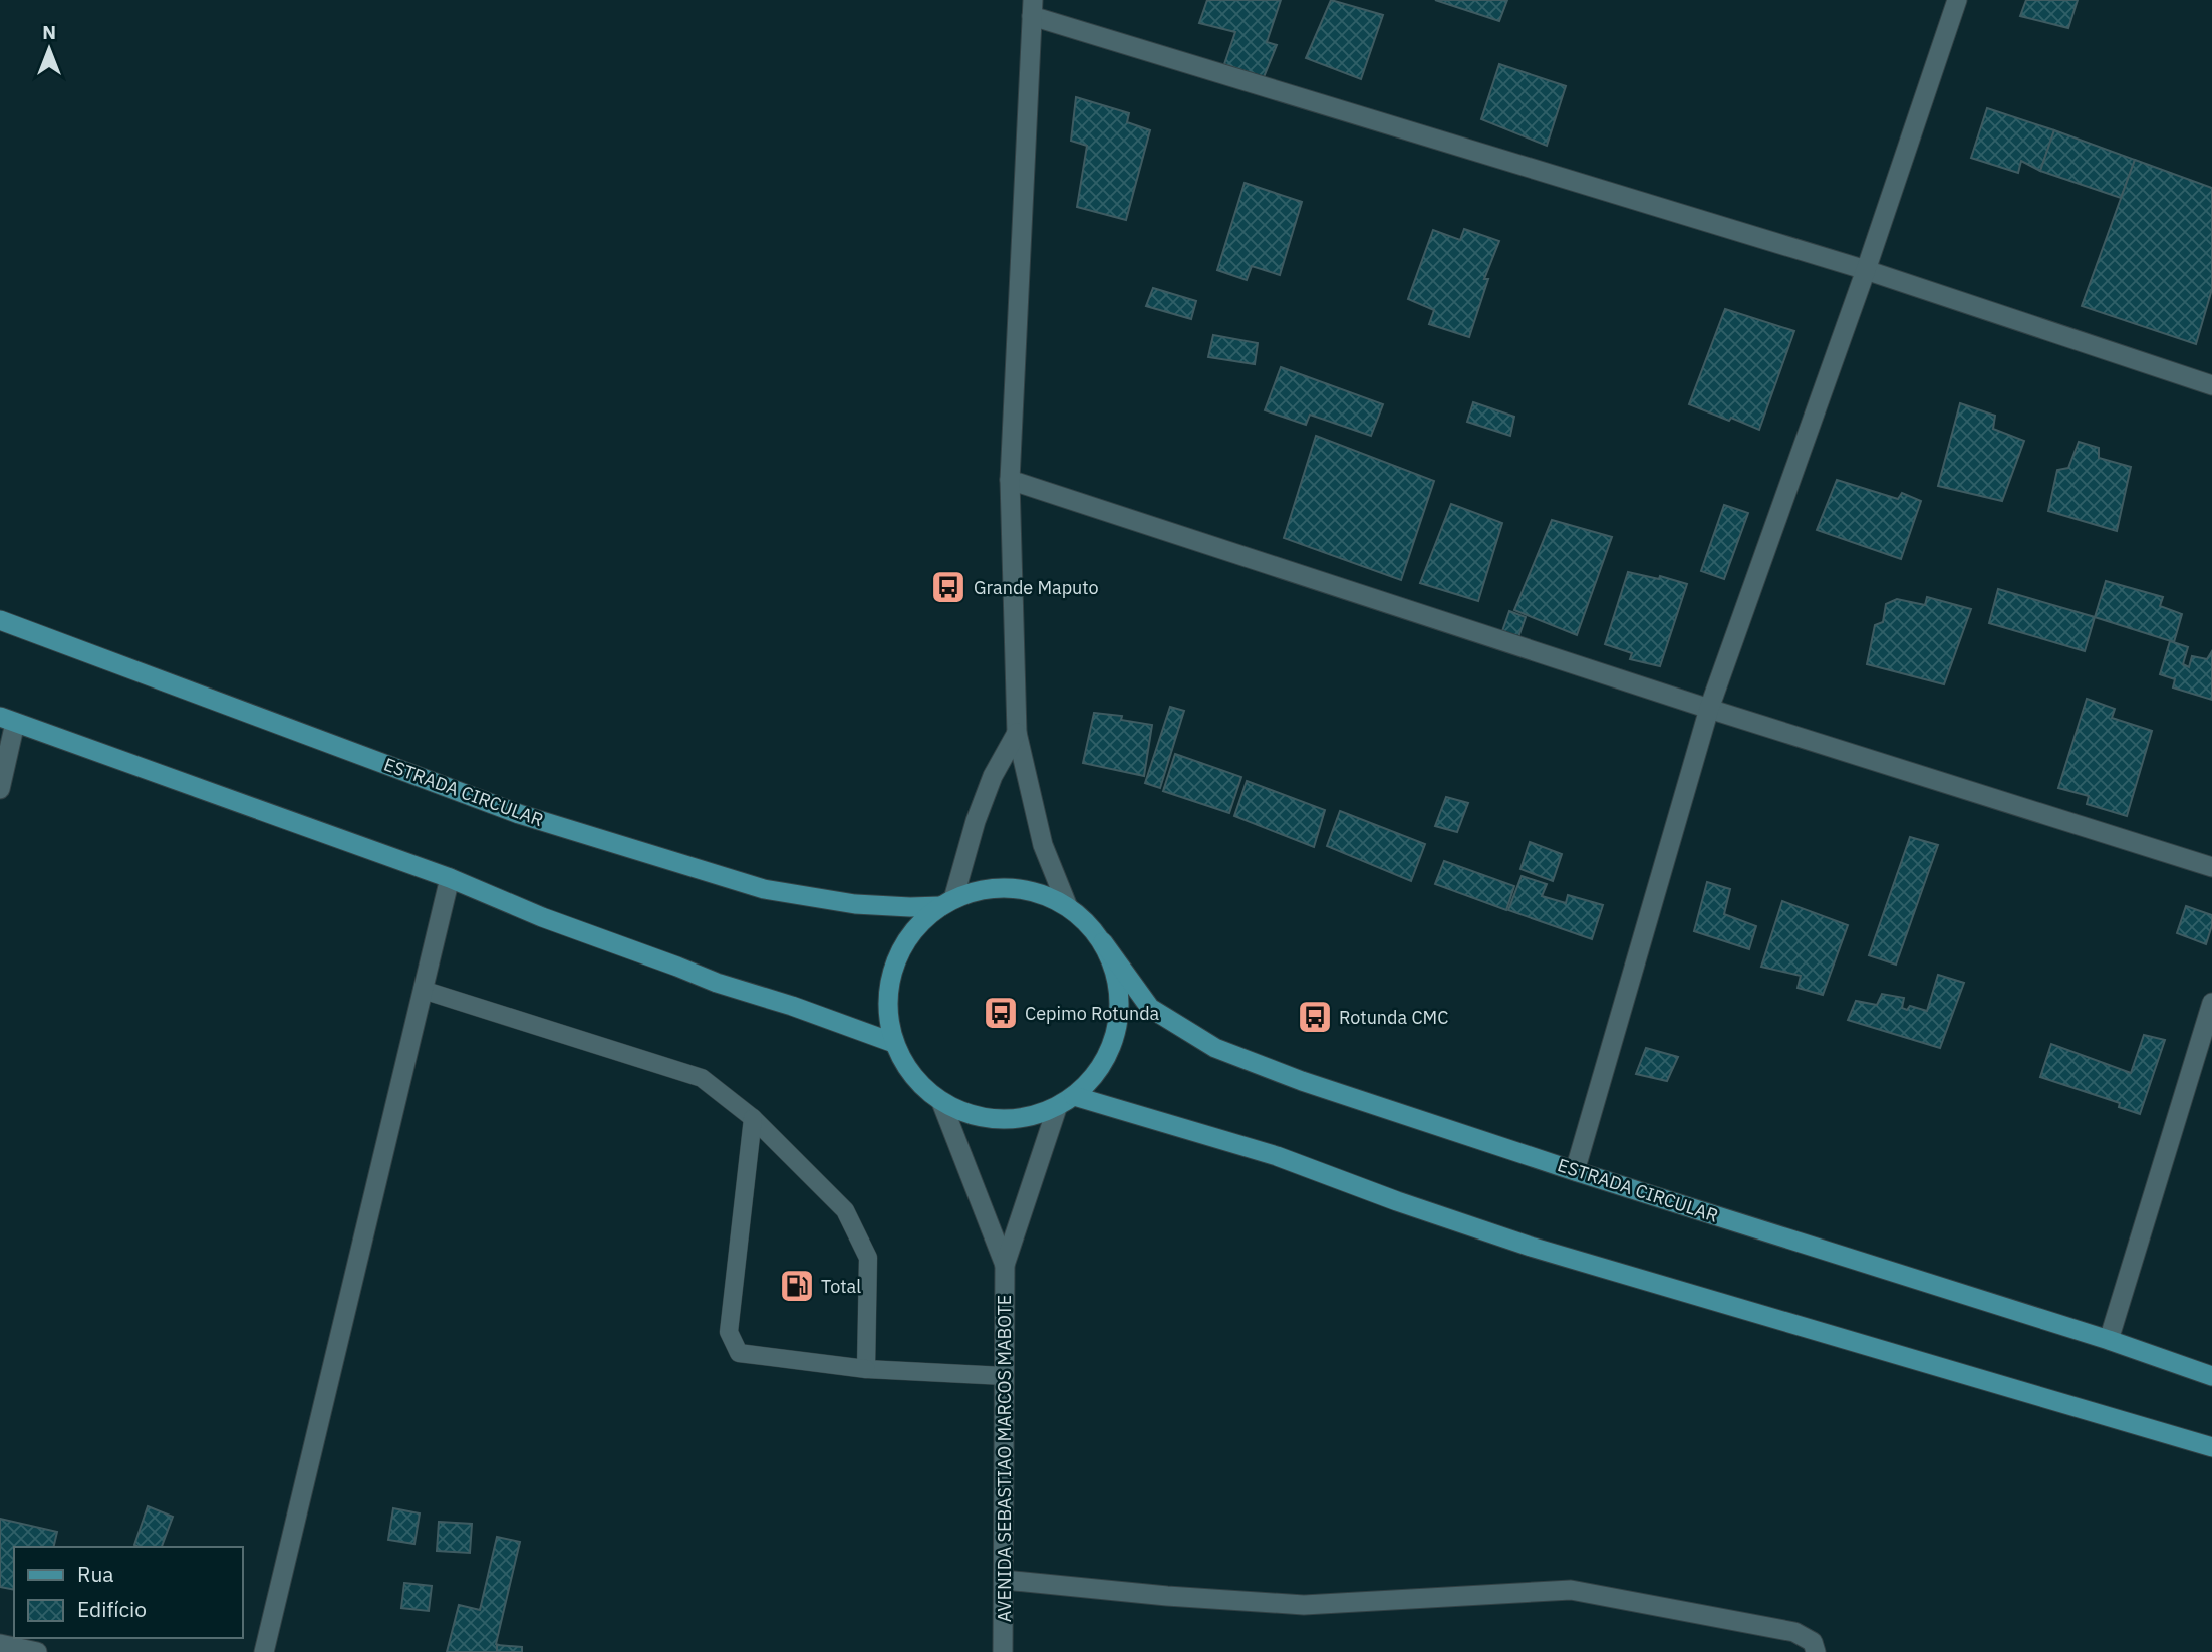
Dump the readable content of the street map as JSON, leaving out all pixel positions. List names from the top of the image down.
{
  "streets": {
    "main road": ["ESTRADA CIRCULAR"],
    "street": ["AVENIDA SEBASTIAO MARCOS MABOTE"]
  },
  "places": {
    "bus stop": ["Grande Maputo", "Cepimo Rotunda", "Rotunda CMC"],
    "fuel station": ["Total"]
  },
  "legend": ["Rua", "Edifício"],
  "north": "top"
}
